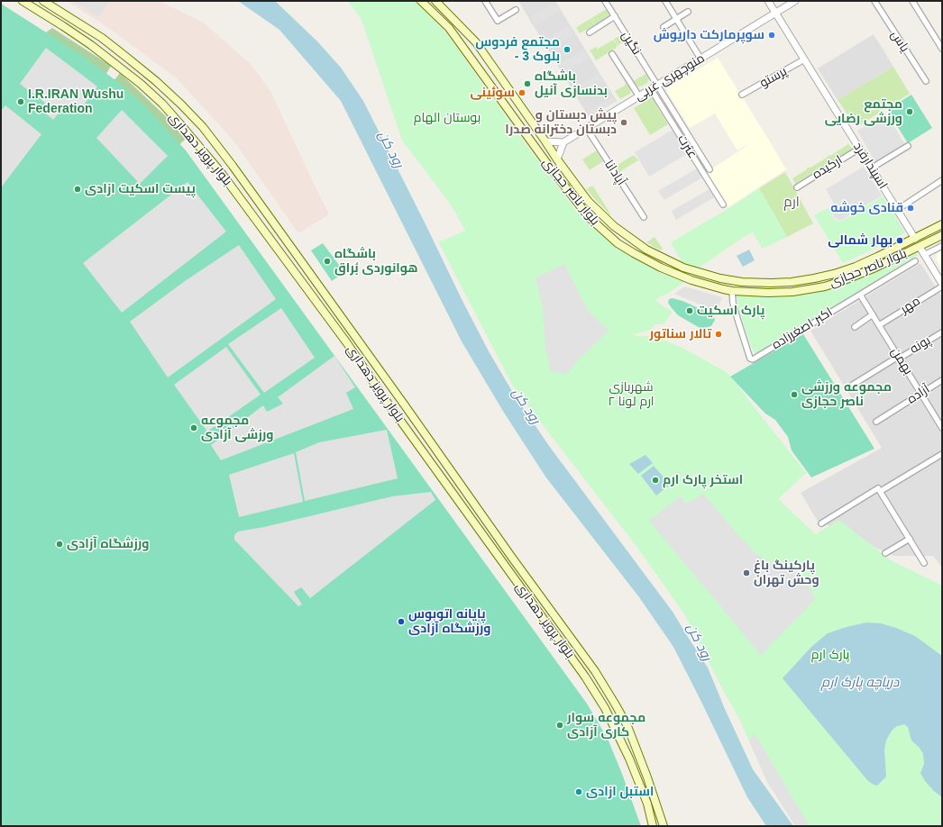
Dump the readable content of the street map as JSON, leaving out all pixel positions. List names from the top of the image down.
{
  "streets": {
    "main road": ["بلوار پرویز دهداری", "بلوار ناصر حجازی"],
    "street": [
      "یاس",
      "نگین",
      "منوچهری غربی",
      "پرستو",
      "عترت",
      "اسپندارفرد",
      "ارکیده",
      "آپادانا",
      "مهر",
      "اکبر اصغرزاده",
      "پونه",
      "بهمن",
      "آزاده"
    ]
  },
  "crossings": [
    ["نگین", "منوچهری غربی"],
    ["منوچهری غربی", "عترت"],
    ["منوچهری غربی", "اسپندارفرد"],
    ["منوچهری غربی", "آپادانا"],
    ["پرستو", "اسپندارفرد"],
    ["اسپندارفرد", "ارکیده"],
    ["اسپندارفرد", "بلوار ناصر حجازی"],
    ["بلوار ناصر حجازی", "اکبر اصغرزاده"],
    ["مهر", "بهمن"],
    ["اکبر اصغرزاده", "بهمن"],
    ["پونه", "بهمن"],
    ["بهمن", "آزاده"]
  ],
  "districts": ["ارم"],
  "water": ["رود کن", "دریاچه پارک ارم"],
  "parks": ["بوستان الهام", "شهربازی ارم لونا ۲", "پارک ارم"],
  "places": [
    "سوپرمارکت داریوش",
    "مجتمع فردوس - بلوک 3",
    "باشگاه بدنسازی آنیل",
    "سوئینی",
    "I.R.IRAN Wushu Federation",
    "مجتمع ورزشی رضایی",
    "پیش دبستان و دبستان دخترانه صدرا",
    "پیست اسکیت ازادی",
    "قنادی خوشه",
    "بهار شمالی",
    "باشگاه هوانوردی بُراق",
    "پارک اسکیت",
    "تالار سناتور",
    "مجموعه ورزشی ناصر حجازی",
    "مجموعه ورزشی آزادی",
    "استخر پارک ارم",
    "ورزشگاه آزادی",
    "پارکینگ باغ وحش تهران",
    "پایانه اتوبوس ورزشگاه آزادی",
    "مجموعه سوار کاری آزادی",
    "استبل ازادی"
  ]
}
